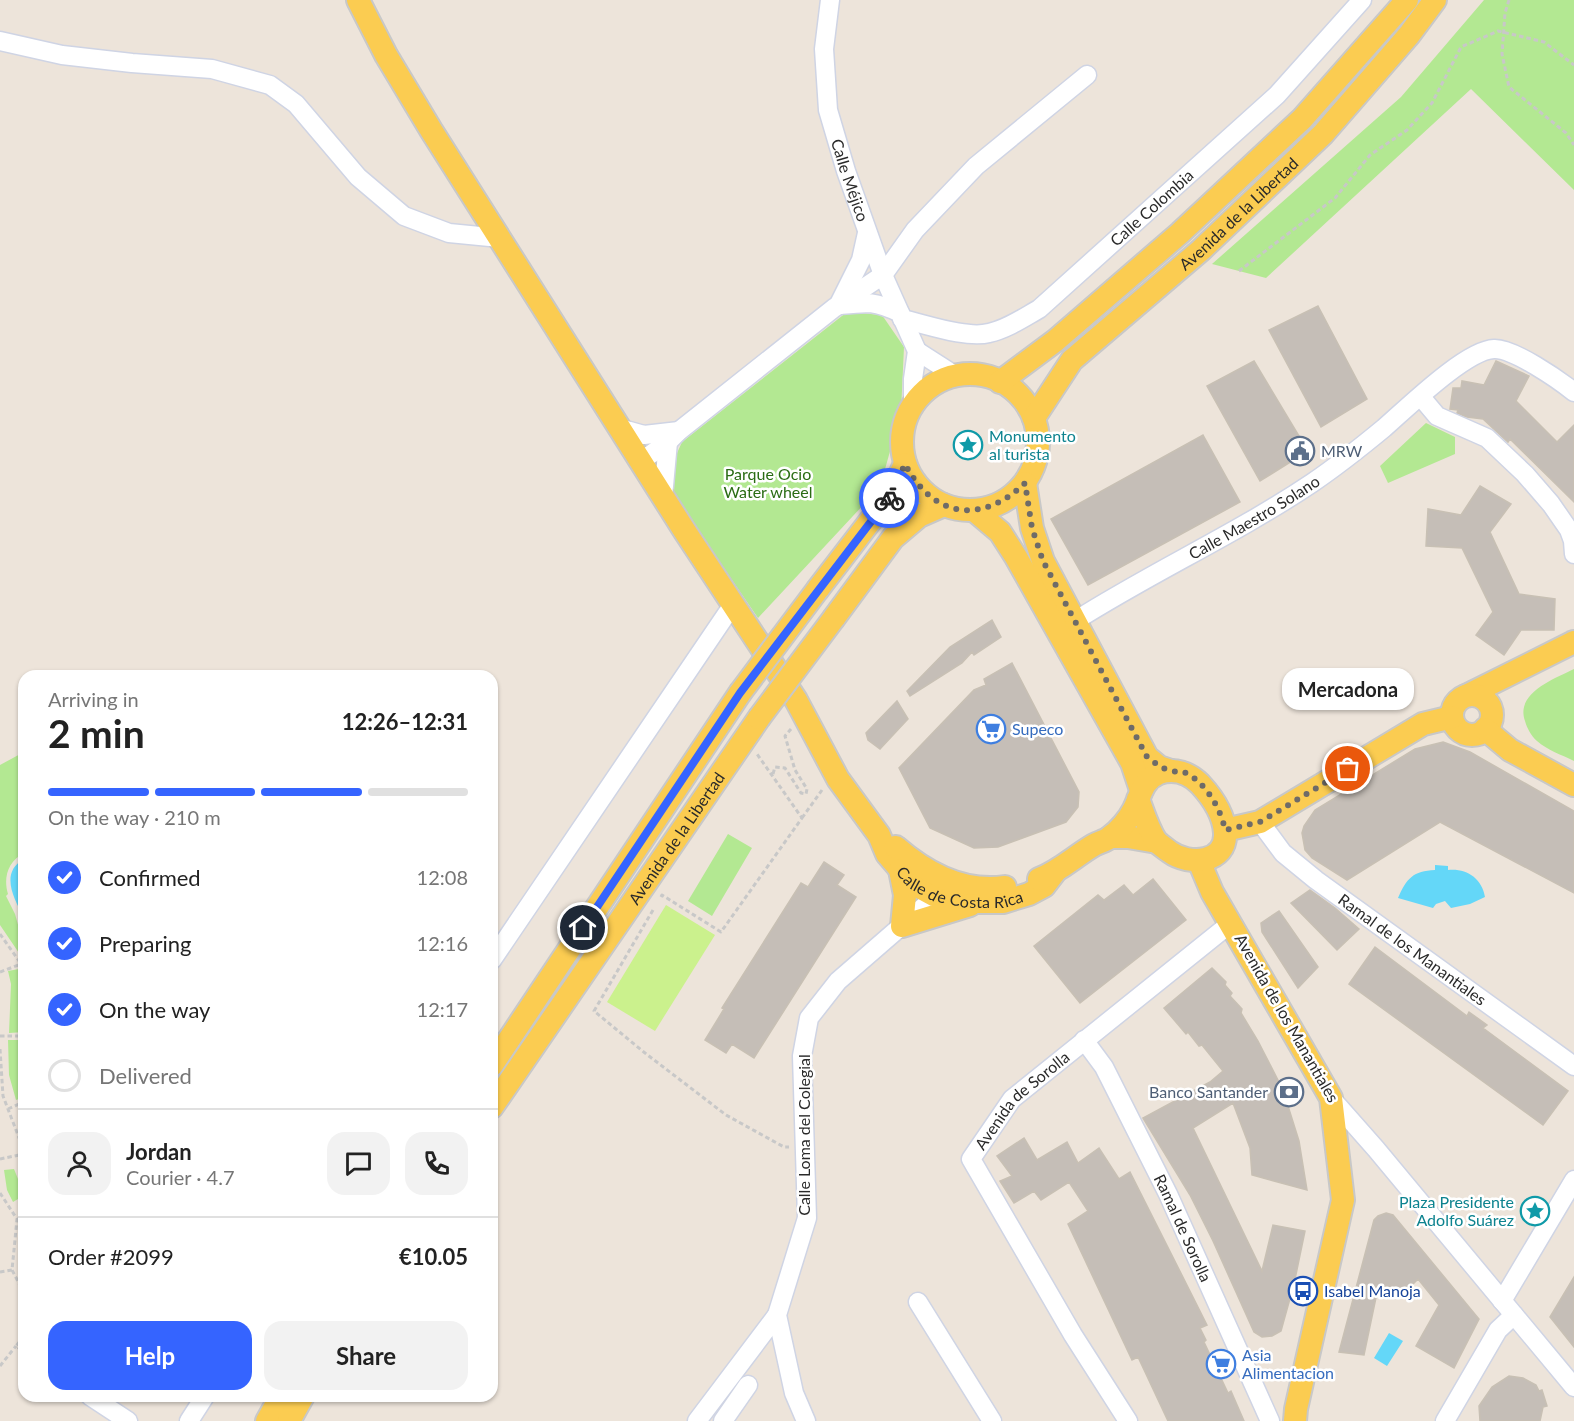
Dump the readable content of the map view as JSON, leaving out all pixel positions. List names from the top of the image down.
{
  "streets": {
    "main road": ["Avenida de la Libertad", "Calle de Costa Rica", "Avenida de los Manantiales"],
    "street": [
      "Calle Méjico",
      "Calle Colombia",
      "Calle Maestro Solano",
      "Ramal de los Manantiales",
      "Avenida de Sorolla",
      "Calle Loma del Colegial",
      "Ramal de Sorolla"
    ]
  },
  "crossings": [
    ["Calle Méjico", "Calle Colombia"],
    ["Calle de Costa Rica", "Avenida de los Manantiales"],
    ["Calle de Costa Rica", "Calle Loma del Colegial"],
    ["Avenida de los Manantiales", "Avenida de Sorolla"],
    ["Avenida de Sorolla", "Ramal de Sorolla"]
  ],
  "parks": ["Parque Ocio Water wheel"],
  "places": {
    "place": ["Monumento al turista", "Plaza Presidente Adolfo Suárez"],
    "public building": ["MRW"],
    "supermarket": ["Supeco", "Asia Alimentacion"],
    "other": ["Mercadona"],
    "bank": ["Banco Santander"],
    "bus stop": ["Isabel Manoja"]
  },
  "page": {
    "bubble": "Mercadona",
    "heading": ["2 min", "Arriving in", "12:26–12:31"],
    "panel": [
      "Jordan",
      "Courier · 4.7",
      "Order #2099",
      "€10.05"
    ],
    "bar": "On the way · 210 m",
    "list": [
      ["Confirmed", "12:08"],
      ["Preparing", "12:16"],
      ["On the way", "12:17"],
      "Delivered"
    ],
    "buttons": ["Help", "Share"]
  }
}
